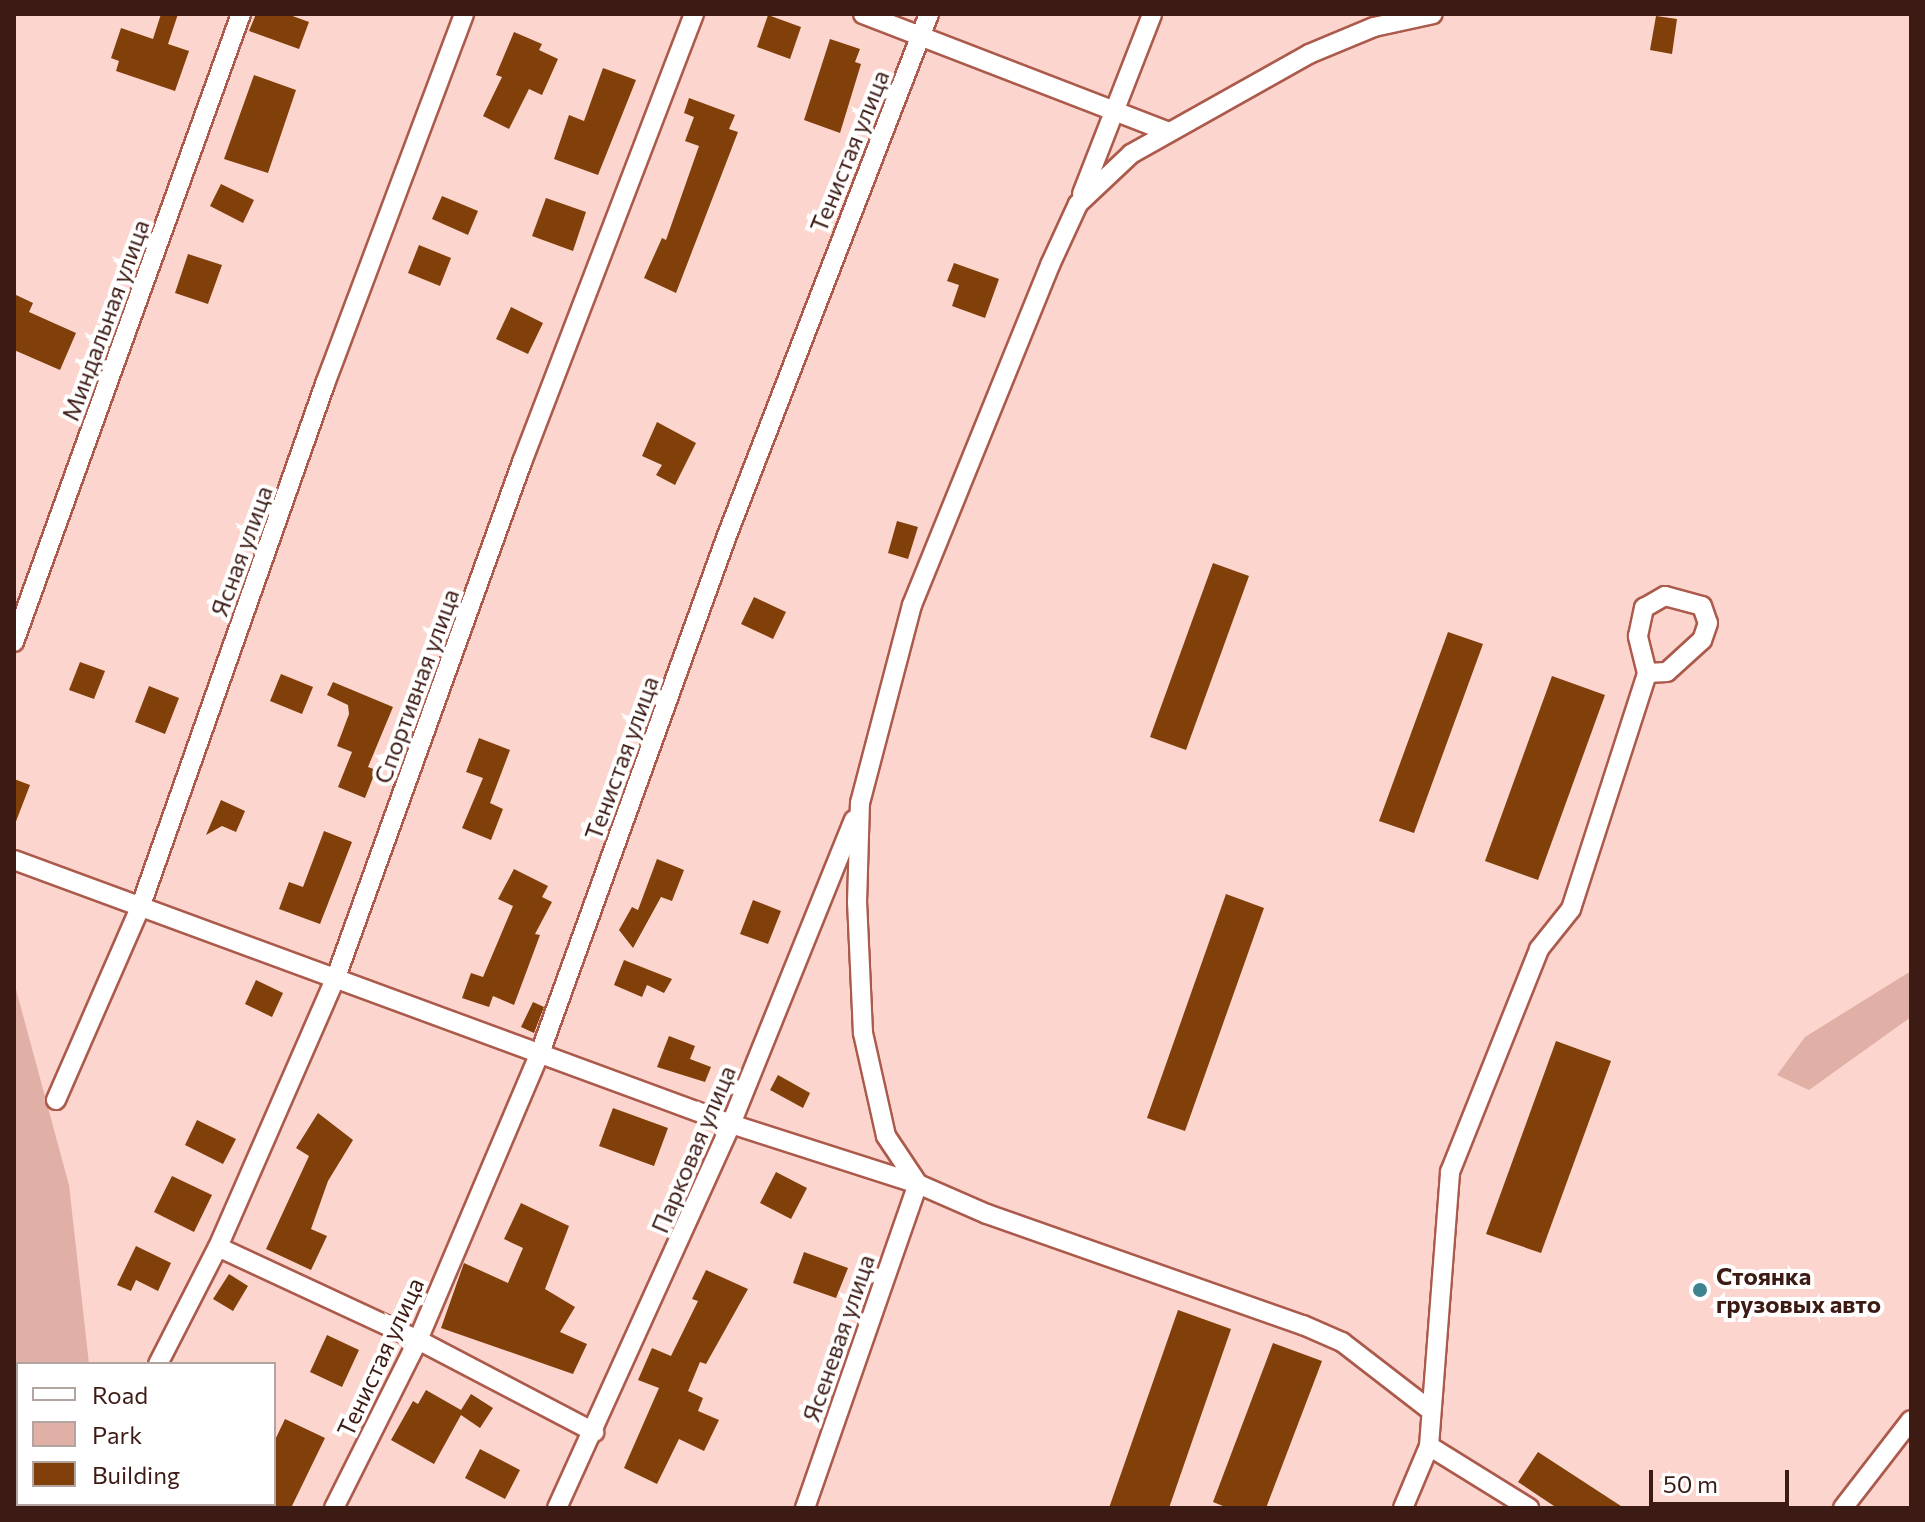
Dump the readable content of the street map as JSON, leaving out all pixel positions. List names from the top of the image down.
{
  "streets": {
    "street": [
      "Тенистая улица",
      "Миндальная улица",
      "Ясная улица",
      "Спортивная улица",
      "Парковая улица",
      "Ясеневая улица"
    ]
  },
  "places": ["Стоянка грузовых авто"],
  "legend": ["Road", "Park", "Building"],
  "scale_bar": "50 m"
}
